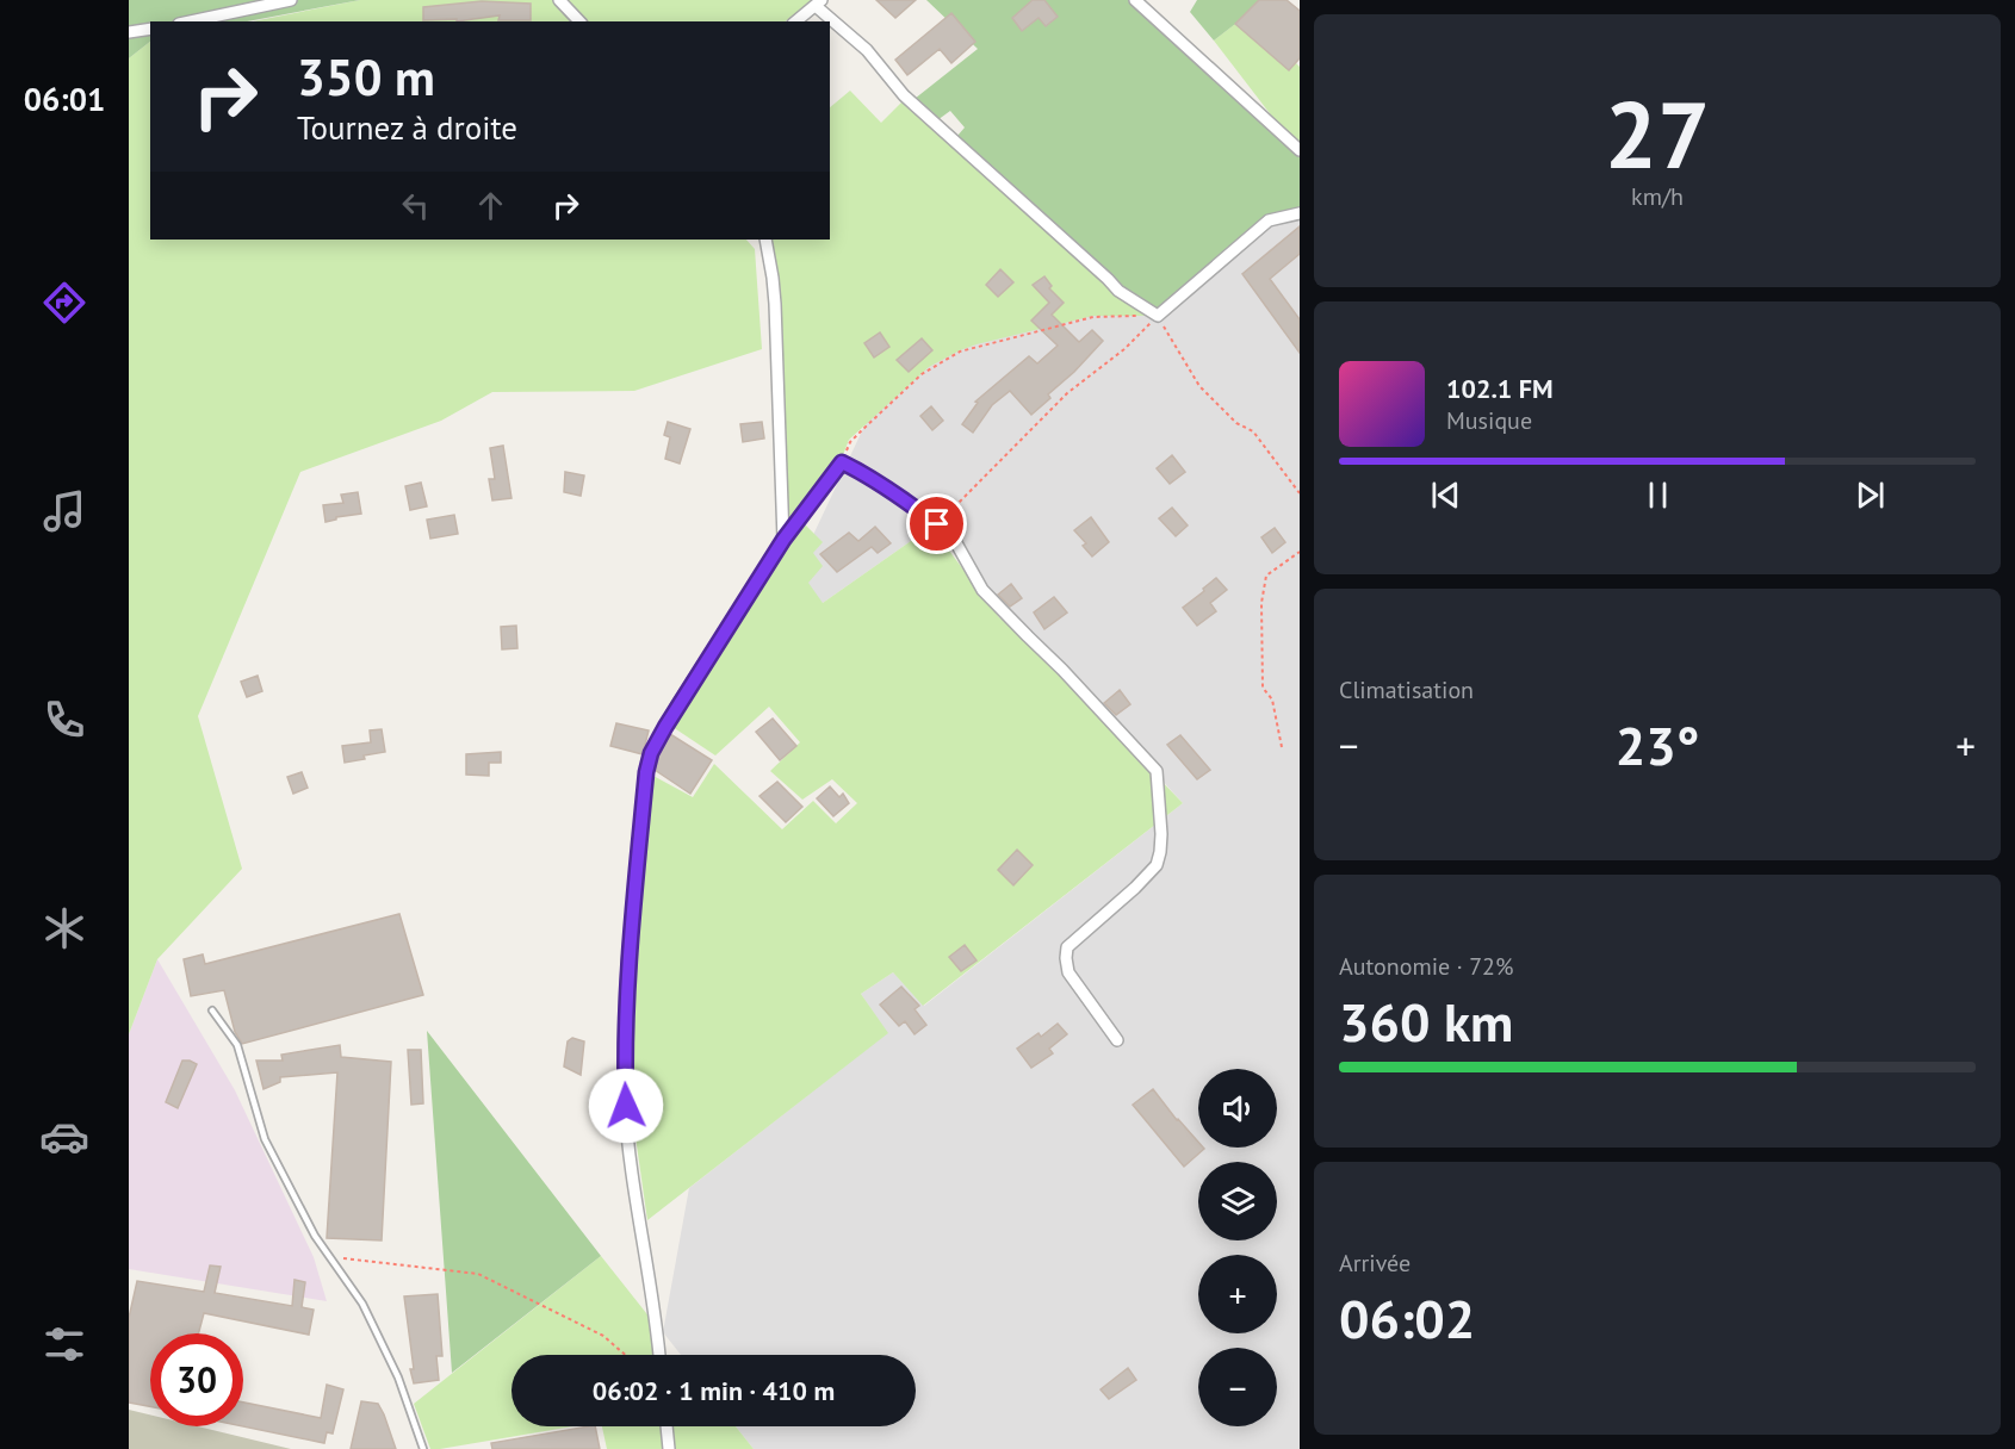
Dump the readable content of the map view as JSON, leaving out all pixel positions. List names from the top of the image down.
{
  "page": {
    "tabs": "06:01",
    "tile": [
      ["27", "km/h"],
      "Climatisation",
      ["Autonomie · 72%", "360 km"],
      ["Arrivée", "06:02"]
    ],
    "turn": ["350 m", "Tournez à droite"],
    "song": ["102.1 FM", "Musique"],
    "heat": ["−", "23°", "+"],
    "map_buttons": ["+", "−"],
    "limit": "30",
    "trip": "06:02 · 1 min · 410 m"
  }
}
